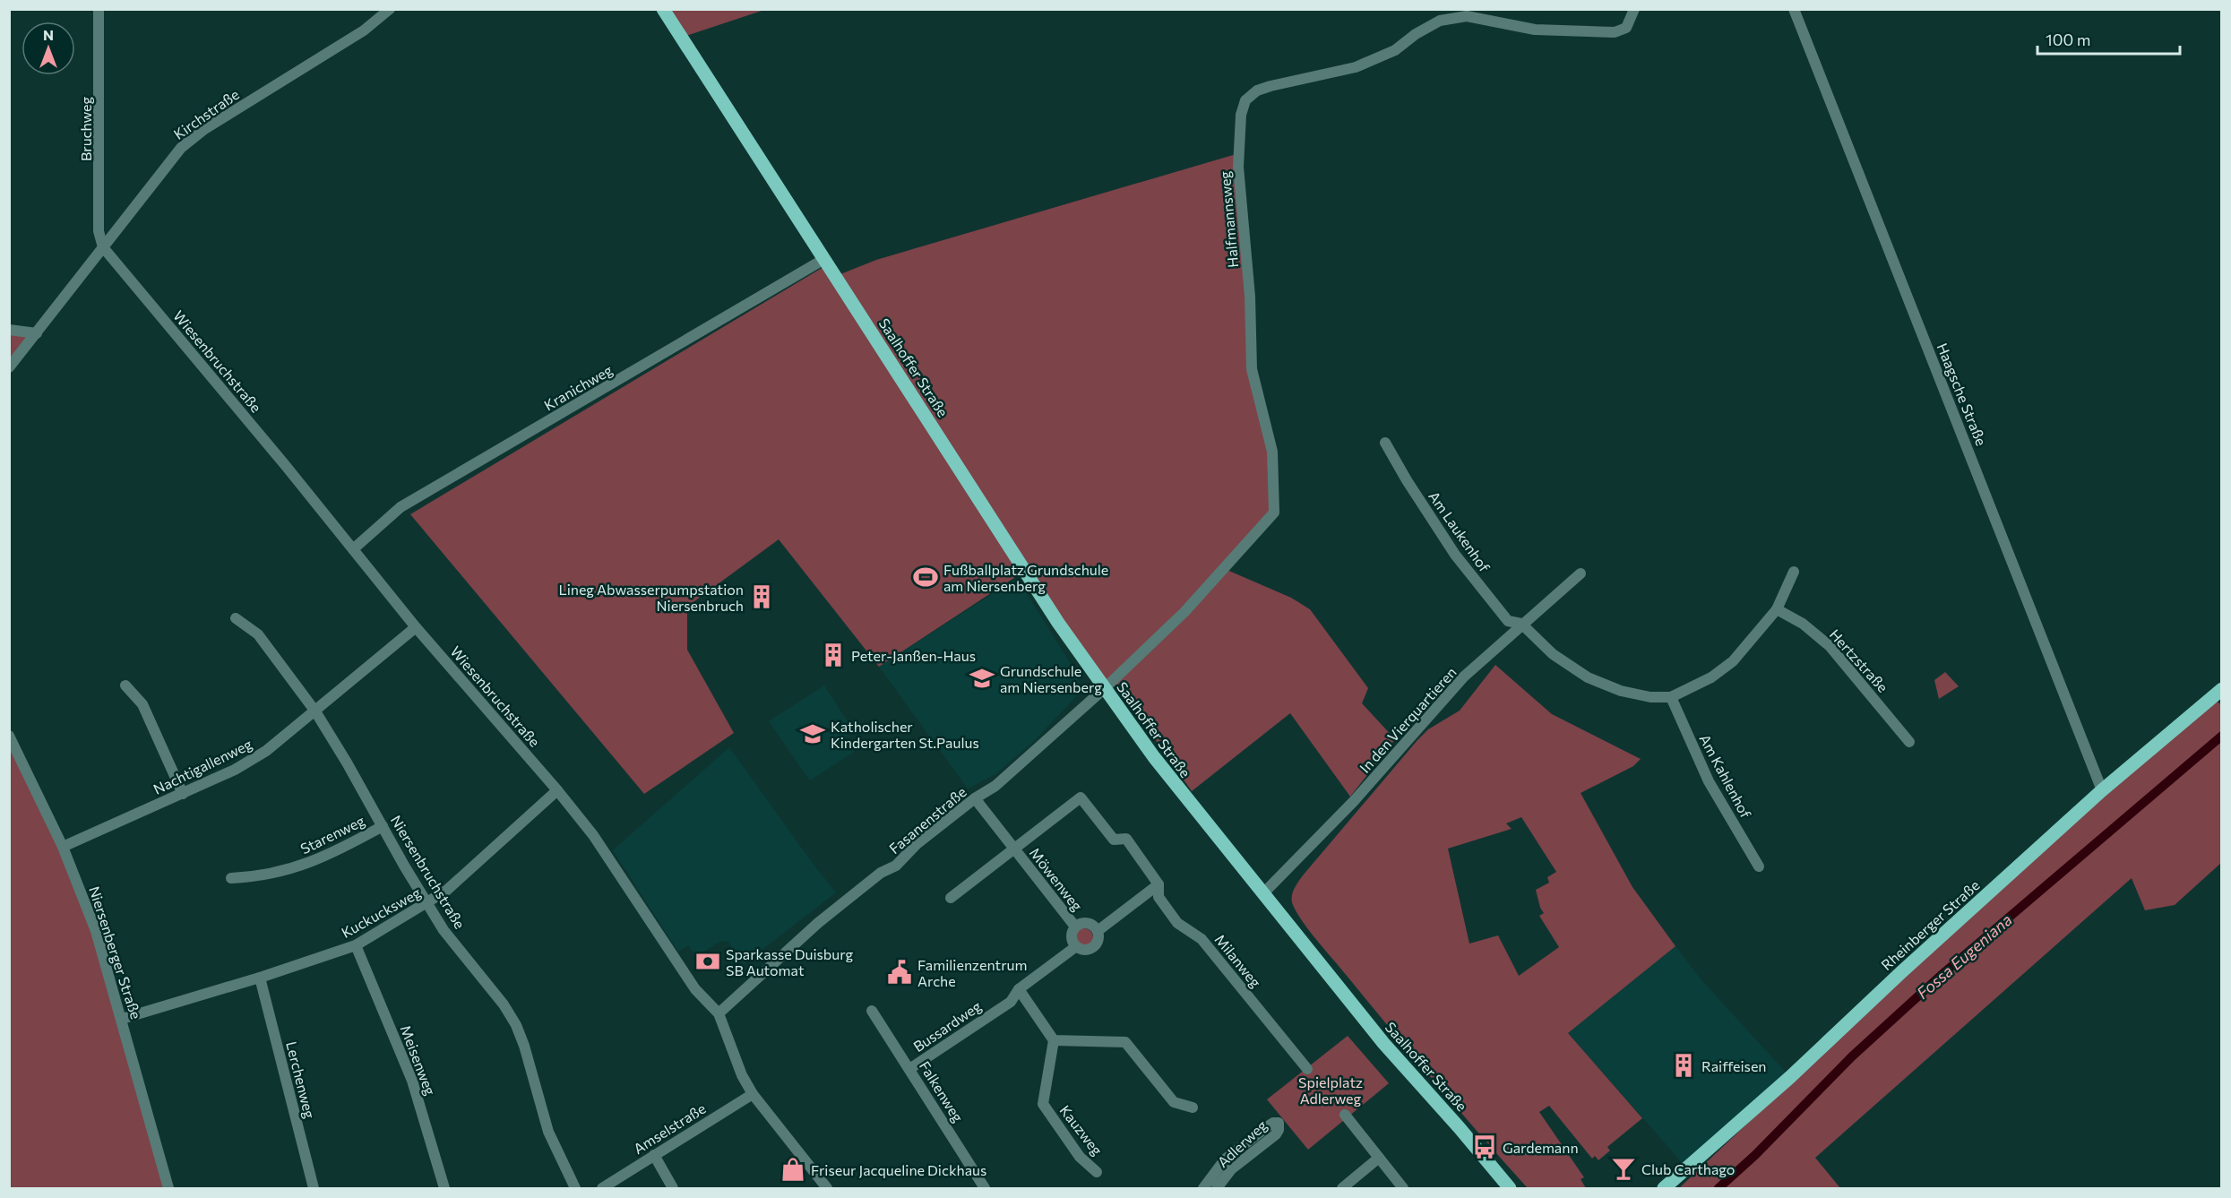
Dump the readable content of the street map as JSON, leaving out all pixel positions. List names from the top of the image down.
{
  "streets": {
    "main road": ["Saalhoffer Straße", "Rheinberger Straße"],
    "street": [
      "Kirchstraße",
      "Bruchweg",
      "Halfmannsweg",
      "Wiesenbruchstraße",
      "Kranichweg",
      "Haagsche Straße",
      "Am Laukenhof",
      "Hertzstraße",
      "In den Vierquartieren",
      "Nachtigallenweg",
      "Am Kahlenhof",
      "Fasanenstraße",
      "Starenweg",
      "Niersenbruchstraße",
      "Möwenweg",
      "Kuckucksweg",
      "Niersenberger Straße",
      "Milanweg",
      "Bussardweg",
      "Meisenweg",
      "Lerchenweg",
      "Falkenweg",
      "Amselstraße",
      "Kauzweg",
      "Adlerweg"
    ]
  },
  "crossings": [
    ["Kirchstraße", "Bruchweg"],
    ["Kirchstraße", "Wiesenbruchstraße"],
    ["Bruchweg", "Wiesenbruchstraße"],
    ["Halfmannsweg", "Saalhoffer Straße"],
    ["Halfmannsweg", "Fasanenstraße"],
    ["Wiesenbruchstraße", "Kranichweg"],
    ["Wiesenbruchstraße", "Nachtigallenweg"],
    ["Wiesenbruchstraße", "Fasanenstraße"],
    ["Wiesenbruchstraße", "Kuckucksweg"],
    ["Wiesenbruchstraße", "Amselstraße"],
    ["Saalhoffer Straße", "Kranichweg"],
    ["Saalhoffer Straße", "In den Vierquartieren"],
    ["Saalhoffer Straße", "Fasanenstraße"],
    ["Haagsche Straße", "Rheinberger Straße"],
    ["Am Laukenhof", "In den Vierquartieren"],
    ["Am Laukenhof", "Am Kahlenhof"],
    ["Nachtigallenweg", "Niersenbruchstraße"],
    ["Nachtigallenweg", "Niersenberger Straße"],
    ["Fasanenstraße", "Möwenweg"],
    ["Starenweg", "Niersenbruchstraße"],
    ["Niersenbruchstraße", "Kuckucksweg"],
    ["Möwenweg", "Milanweg"],
    ["Möwenweg", "Bussardweg"],
    ["Kuckucksweg", "Niersenberger Straße"],
    ["Kuckucksweg", "Meisenweg"],
    ["Kuckucksweg", "Lerchenweg"],
    ["Bussardweg", "Falkenweg"]
  ],
  "water": ["Fossa Eugeniana"],
  "parks": ["Spielplatz Adlerweg"],
  "places": {
    "sports": ["Fußballplatz Grundschule am Niersenberg"],
    "building": ["Lineg Abwasserpumpstation Niersenbruch", "Peter-Janßen-Haus", "Raiffeisen"],
    "school or university": ["Grundschule am Niersenberg", "Katholischer Kindergarten St.Paulus"],
    "bank": ["Sparkasse Duisburg SB Automat"],
    "public building": ["Familienzentrum Arche"],
    "bus stop": ["Gardemann"],
    "bar": ["Club Carthago"],
    "shop": ["Friseur Jacqueline Dickhaus"]
  },
  "scale_bar": "100 m",
  "north": "top"
}
